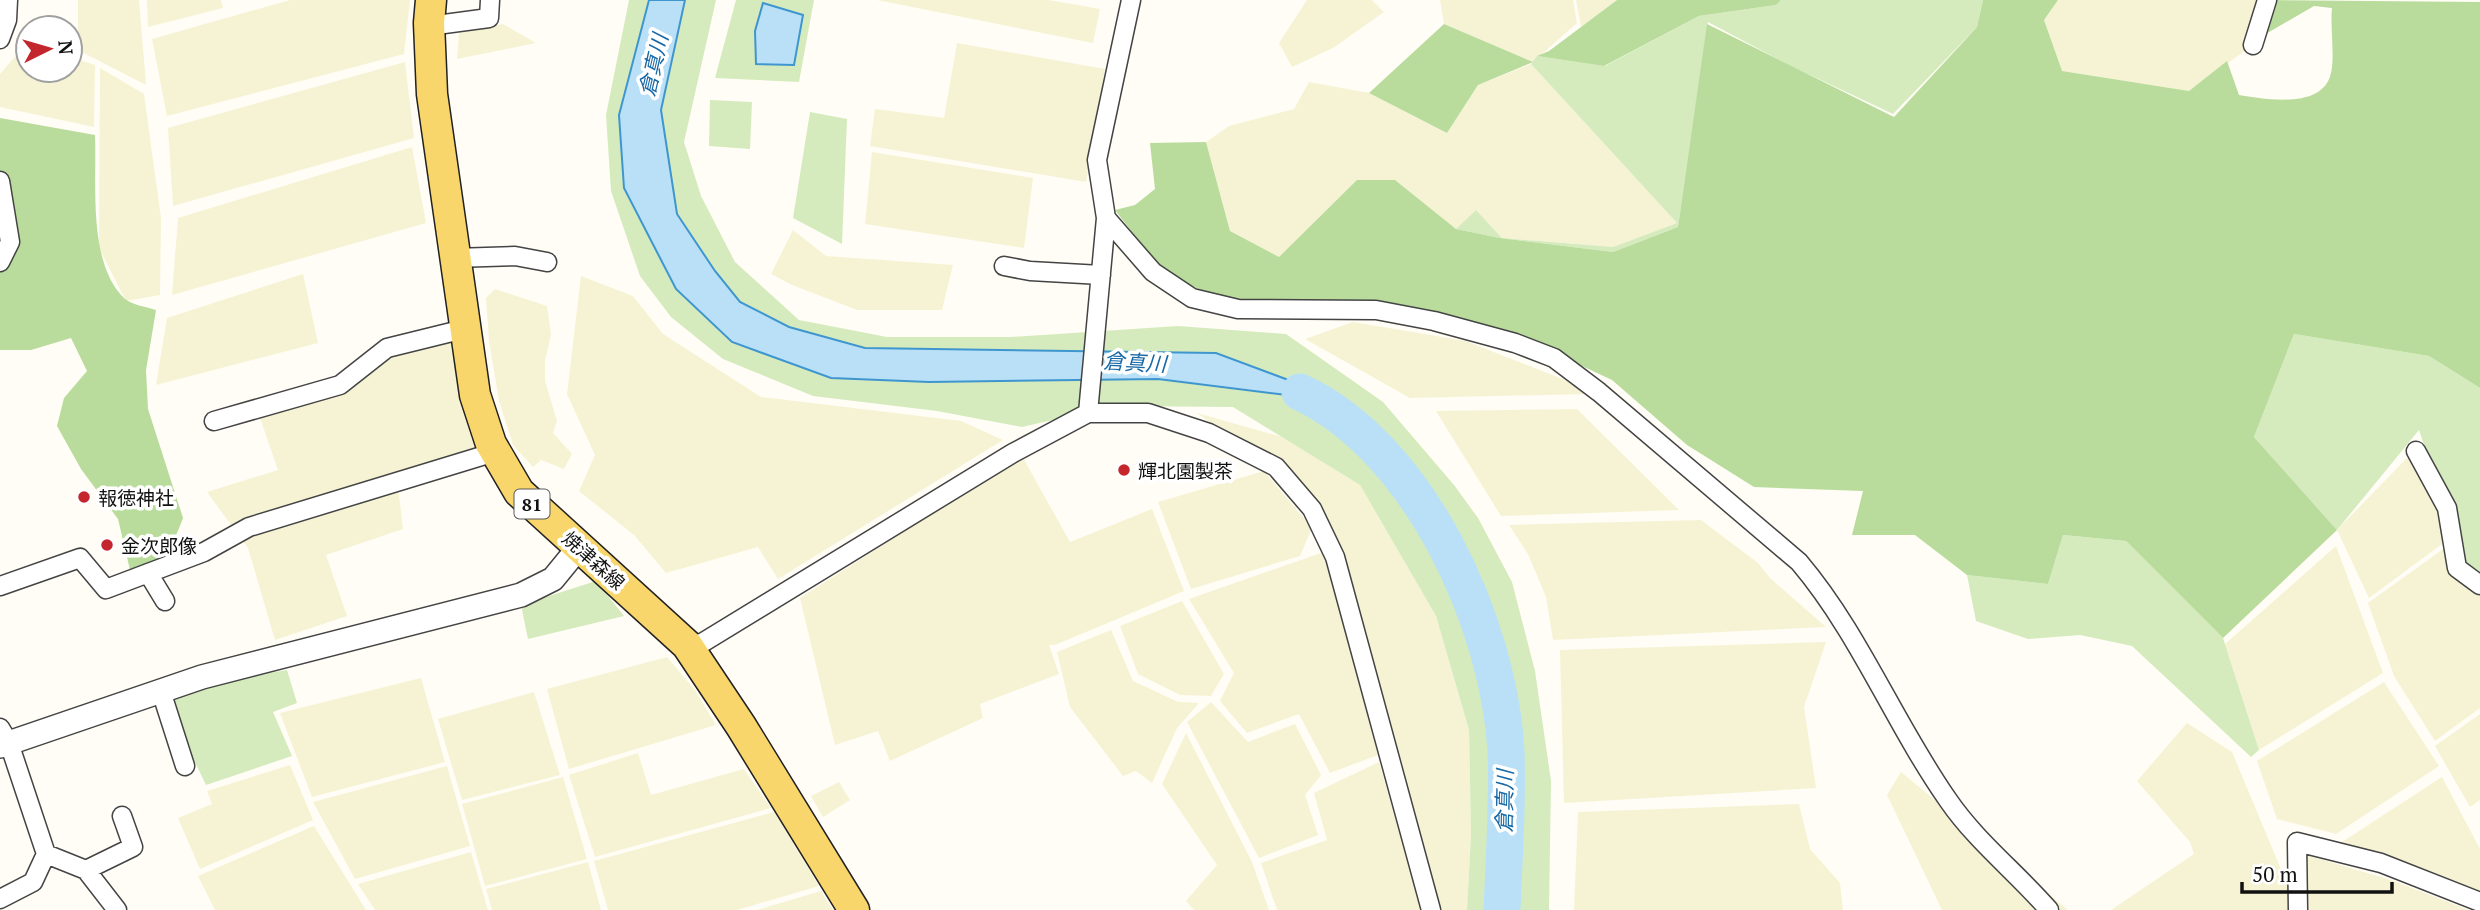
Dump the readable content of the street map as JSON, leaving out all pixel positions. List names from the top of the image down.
{
  "streets": {
    "main road": ["81", "焼津森線"]
  },
  "water": ["倉真川"],
  "places": ["輝北園製茶", "報徳神社", "金次郎像"],
  "scale_bar": "50 m",
  "north": "right"
}
